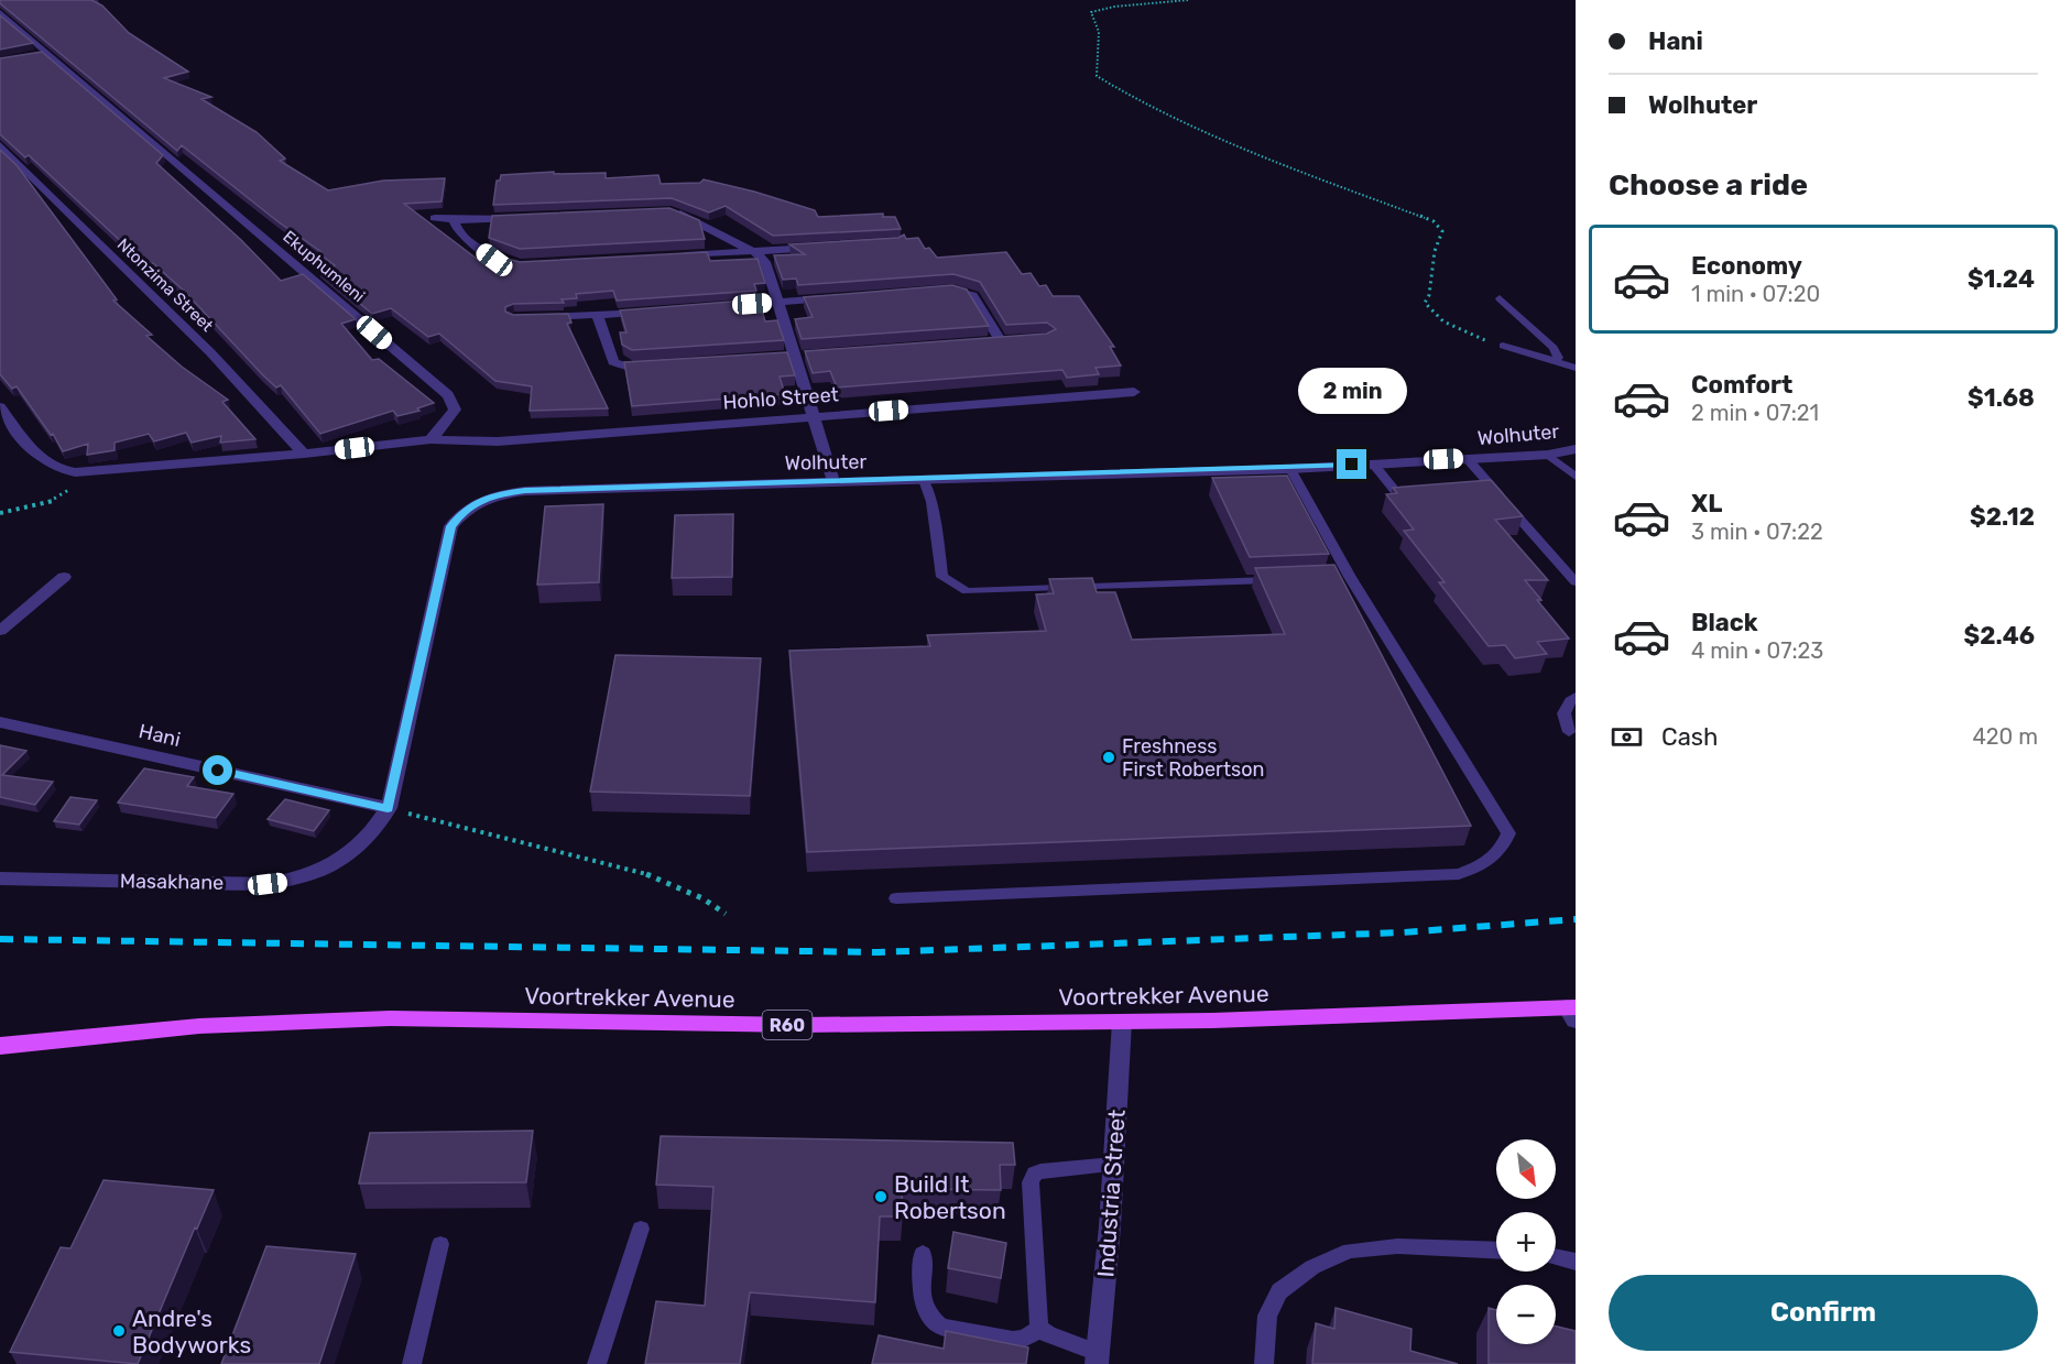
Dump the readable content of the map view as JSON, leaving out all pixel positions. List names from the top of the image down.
{
  "streets": {
    "main road": ["Voortrekker Avenue", "R60"],
    "street": [
      "Ekuphumleni",
      "Ntonzima Street",
      "Hohlo Street",
      "Wolhuter",
      "Hani",
      "Masakhane",
      "Industria Street"
    ]
  },
  "crossings": [
    ["Ekuphumleni", "Hohlo Street"],
    ["Wolhuter", "Hani"],
    ["Wolhuter", "Masakhane"],
    ["Voortrekker Avenue", "Industria Street"]
  ],
  "places": ["Freshness First Robertson", "Build It Robertson", "Andre's Bodyworks"],
  "north": "bottom right",
  "page": {
    "banner": ["Hani", "Wolhuter"],
    "heading": "Choose a ride",
    "list": [
      {
        "name": "Economy",
        "note": "1 min · 07:20",
        "value": "$1.24"
      },
      {
        "name": "Comfort",
        "note": "2 min · 07:21",
        "value": "$1.68"
      },
      {
        "name": "XL",
        "note": "3 min · 07:22",
        "value": "$2.12"
      },
      {
        "name": "Black",
        "note": "4 min · 07:23",
        "value": "$2.46"
      }
    ],
    "bubble": "2 min",
    "pay": ["Cash", "420 m"],
    "map_buttons": ["+", "−"],
    "buttons": "Confirm"
  }
}
